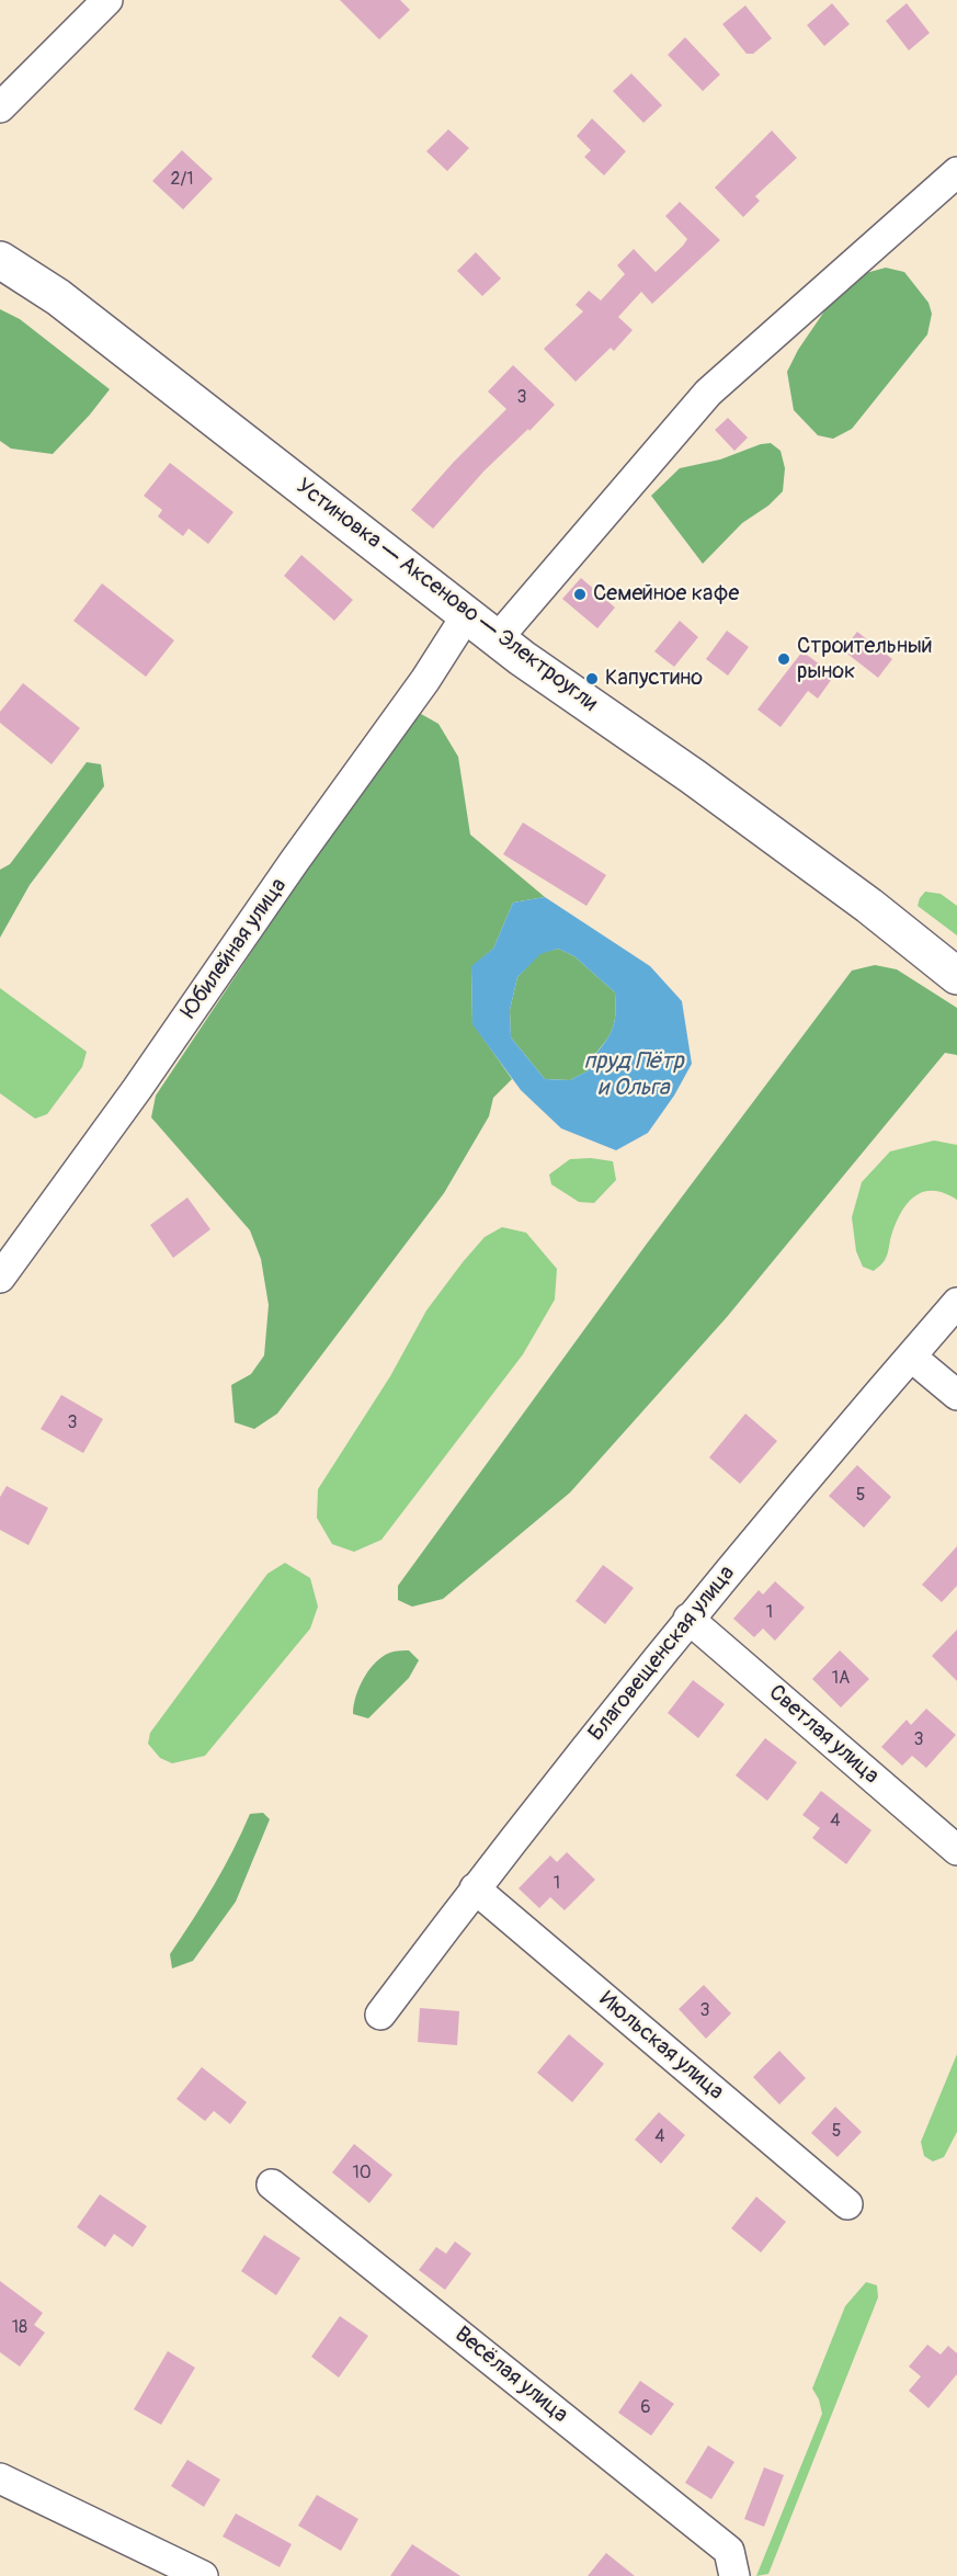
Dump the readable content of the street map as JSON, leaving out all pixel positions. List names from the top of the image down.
{
  "streets": {
    "main road": ["Устиновка — Аксеново — Электроугли"],
    "street": [
      "Юбилейная улица",
      "Благовещенская улица",
      "Светлая улица",
      "Июльская улица",
      "Весёлая улица"
    ]
  },
  "crossings": [
    ["Устиновка — Аксеново — Электроугли", "Юбилейная улица"],
    ["Благовещенская улица", "Светлая улица"],
    ["Благовещенская улица", "Июльская улица"]
  ],
  "water": ["пруд Пётр и Ольга"],
  "places": ["Семейное кафе", "Строительный рынок", "Капустино"],
  "house_numbers": [
    "2/1",
    "3",
    "3",
    "5",
    "1",
    "1А",
    "3",
    "4",
    "1",
    "3",
    "5",
    "4",
    "10",
    "18",
    "6"
  ]
}
